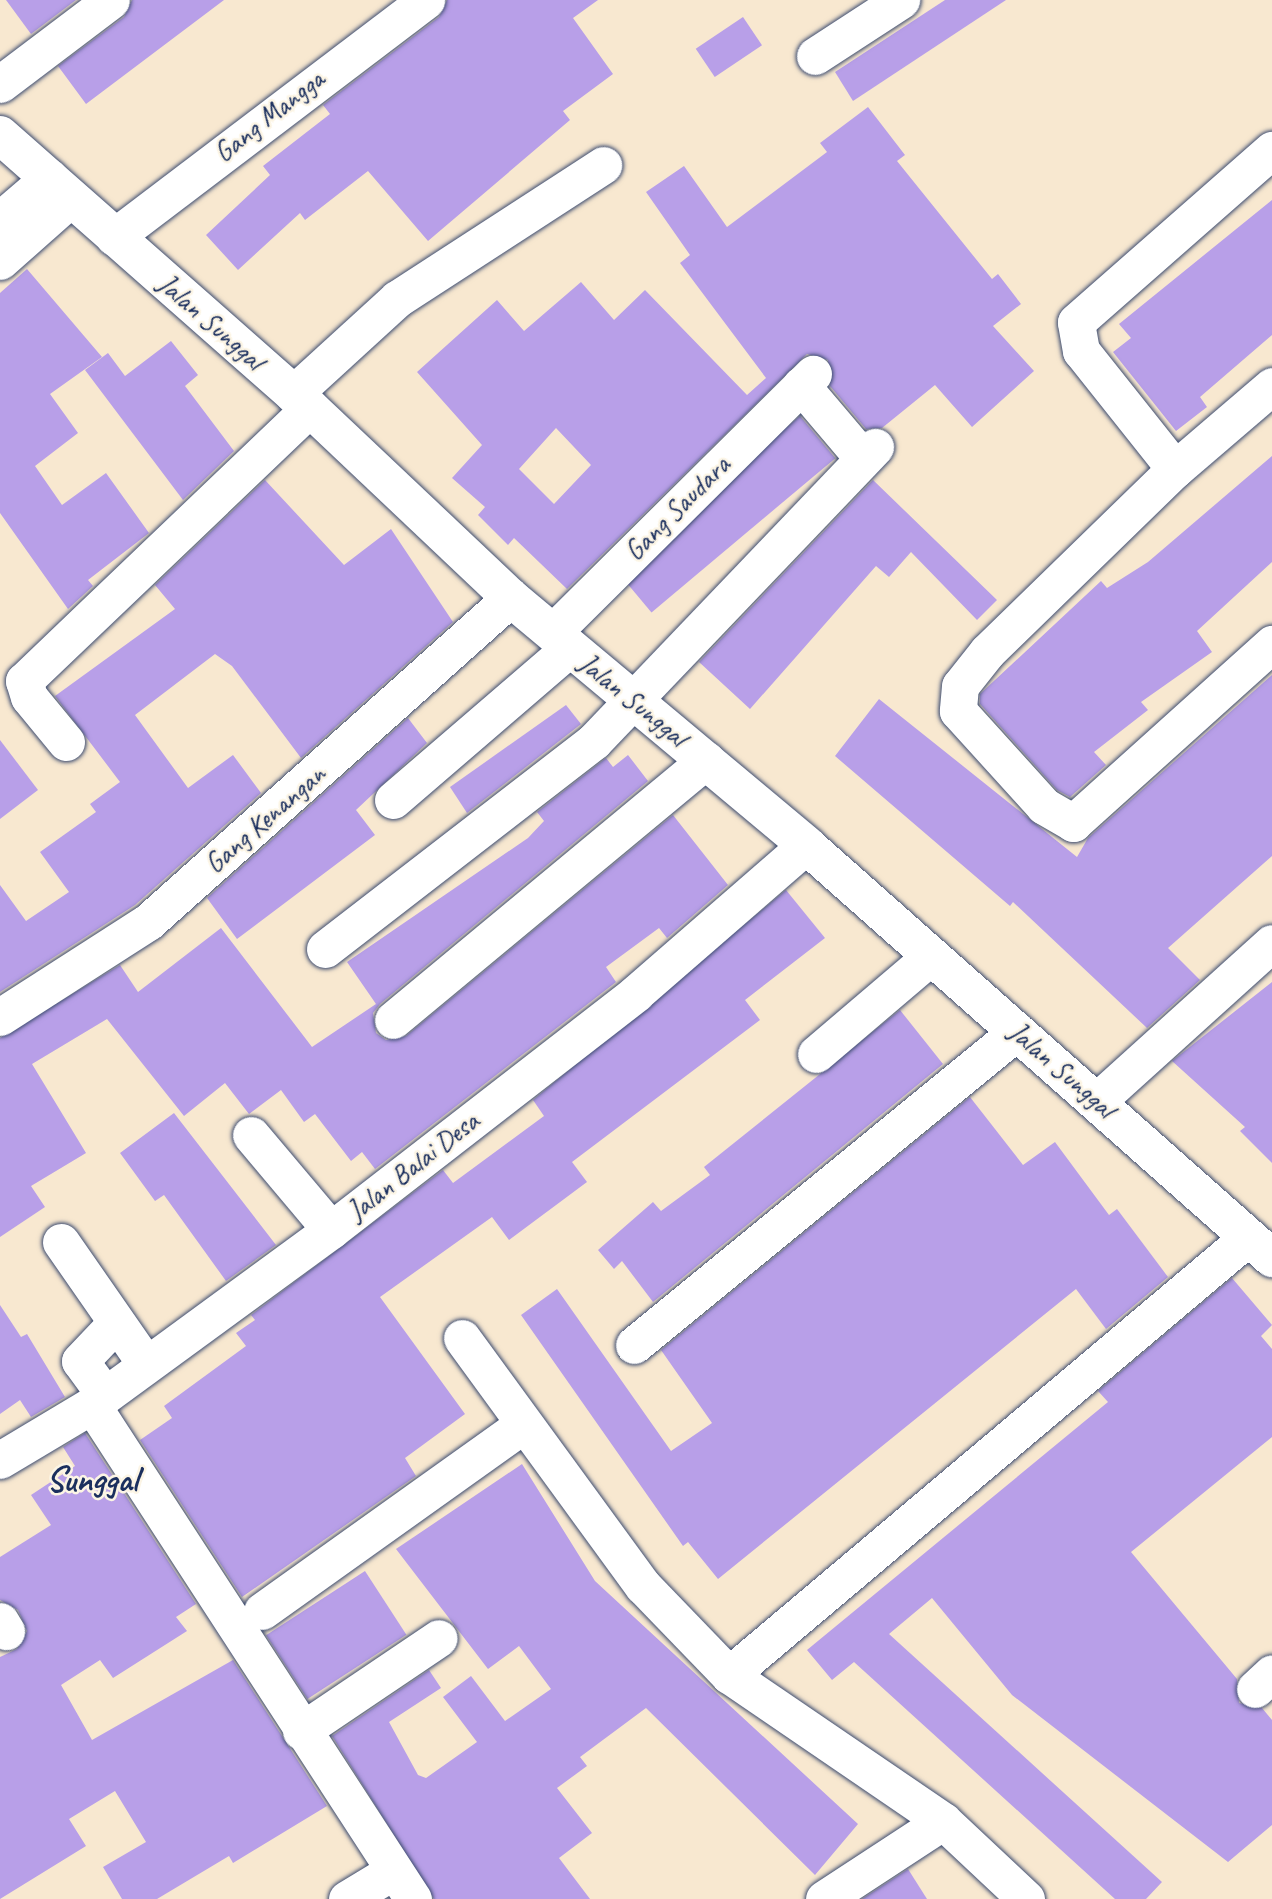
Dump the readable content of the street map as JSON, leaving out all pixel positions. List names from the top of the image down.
{
  "streets": {
    "main road": ["Jalan Sunggal"],
    "street": [
      "Gang Mangga",
      "Gang Saudara",
      "Gang Kenangan",
      "Jalan Balai Desa"
    ]
  },
  "crossings": [
    ["Gang Mangga", "Jalan Sunggal"],
    ["Jalan Sunggal", "Gang Saudara"],
    ["Jalan Sunggal", "Gang Kenangan"],
    ["Jalan Sunggal", "Jalan Balai Desa"]
  ],
  "districts": ["Sunggal"]
}
